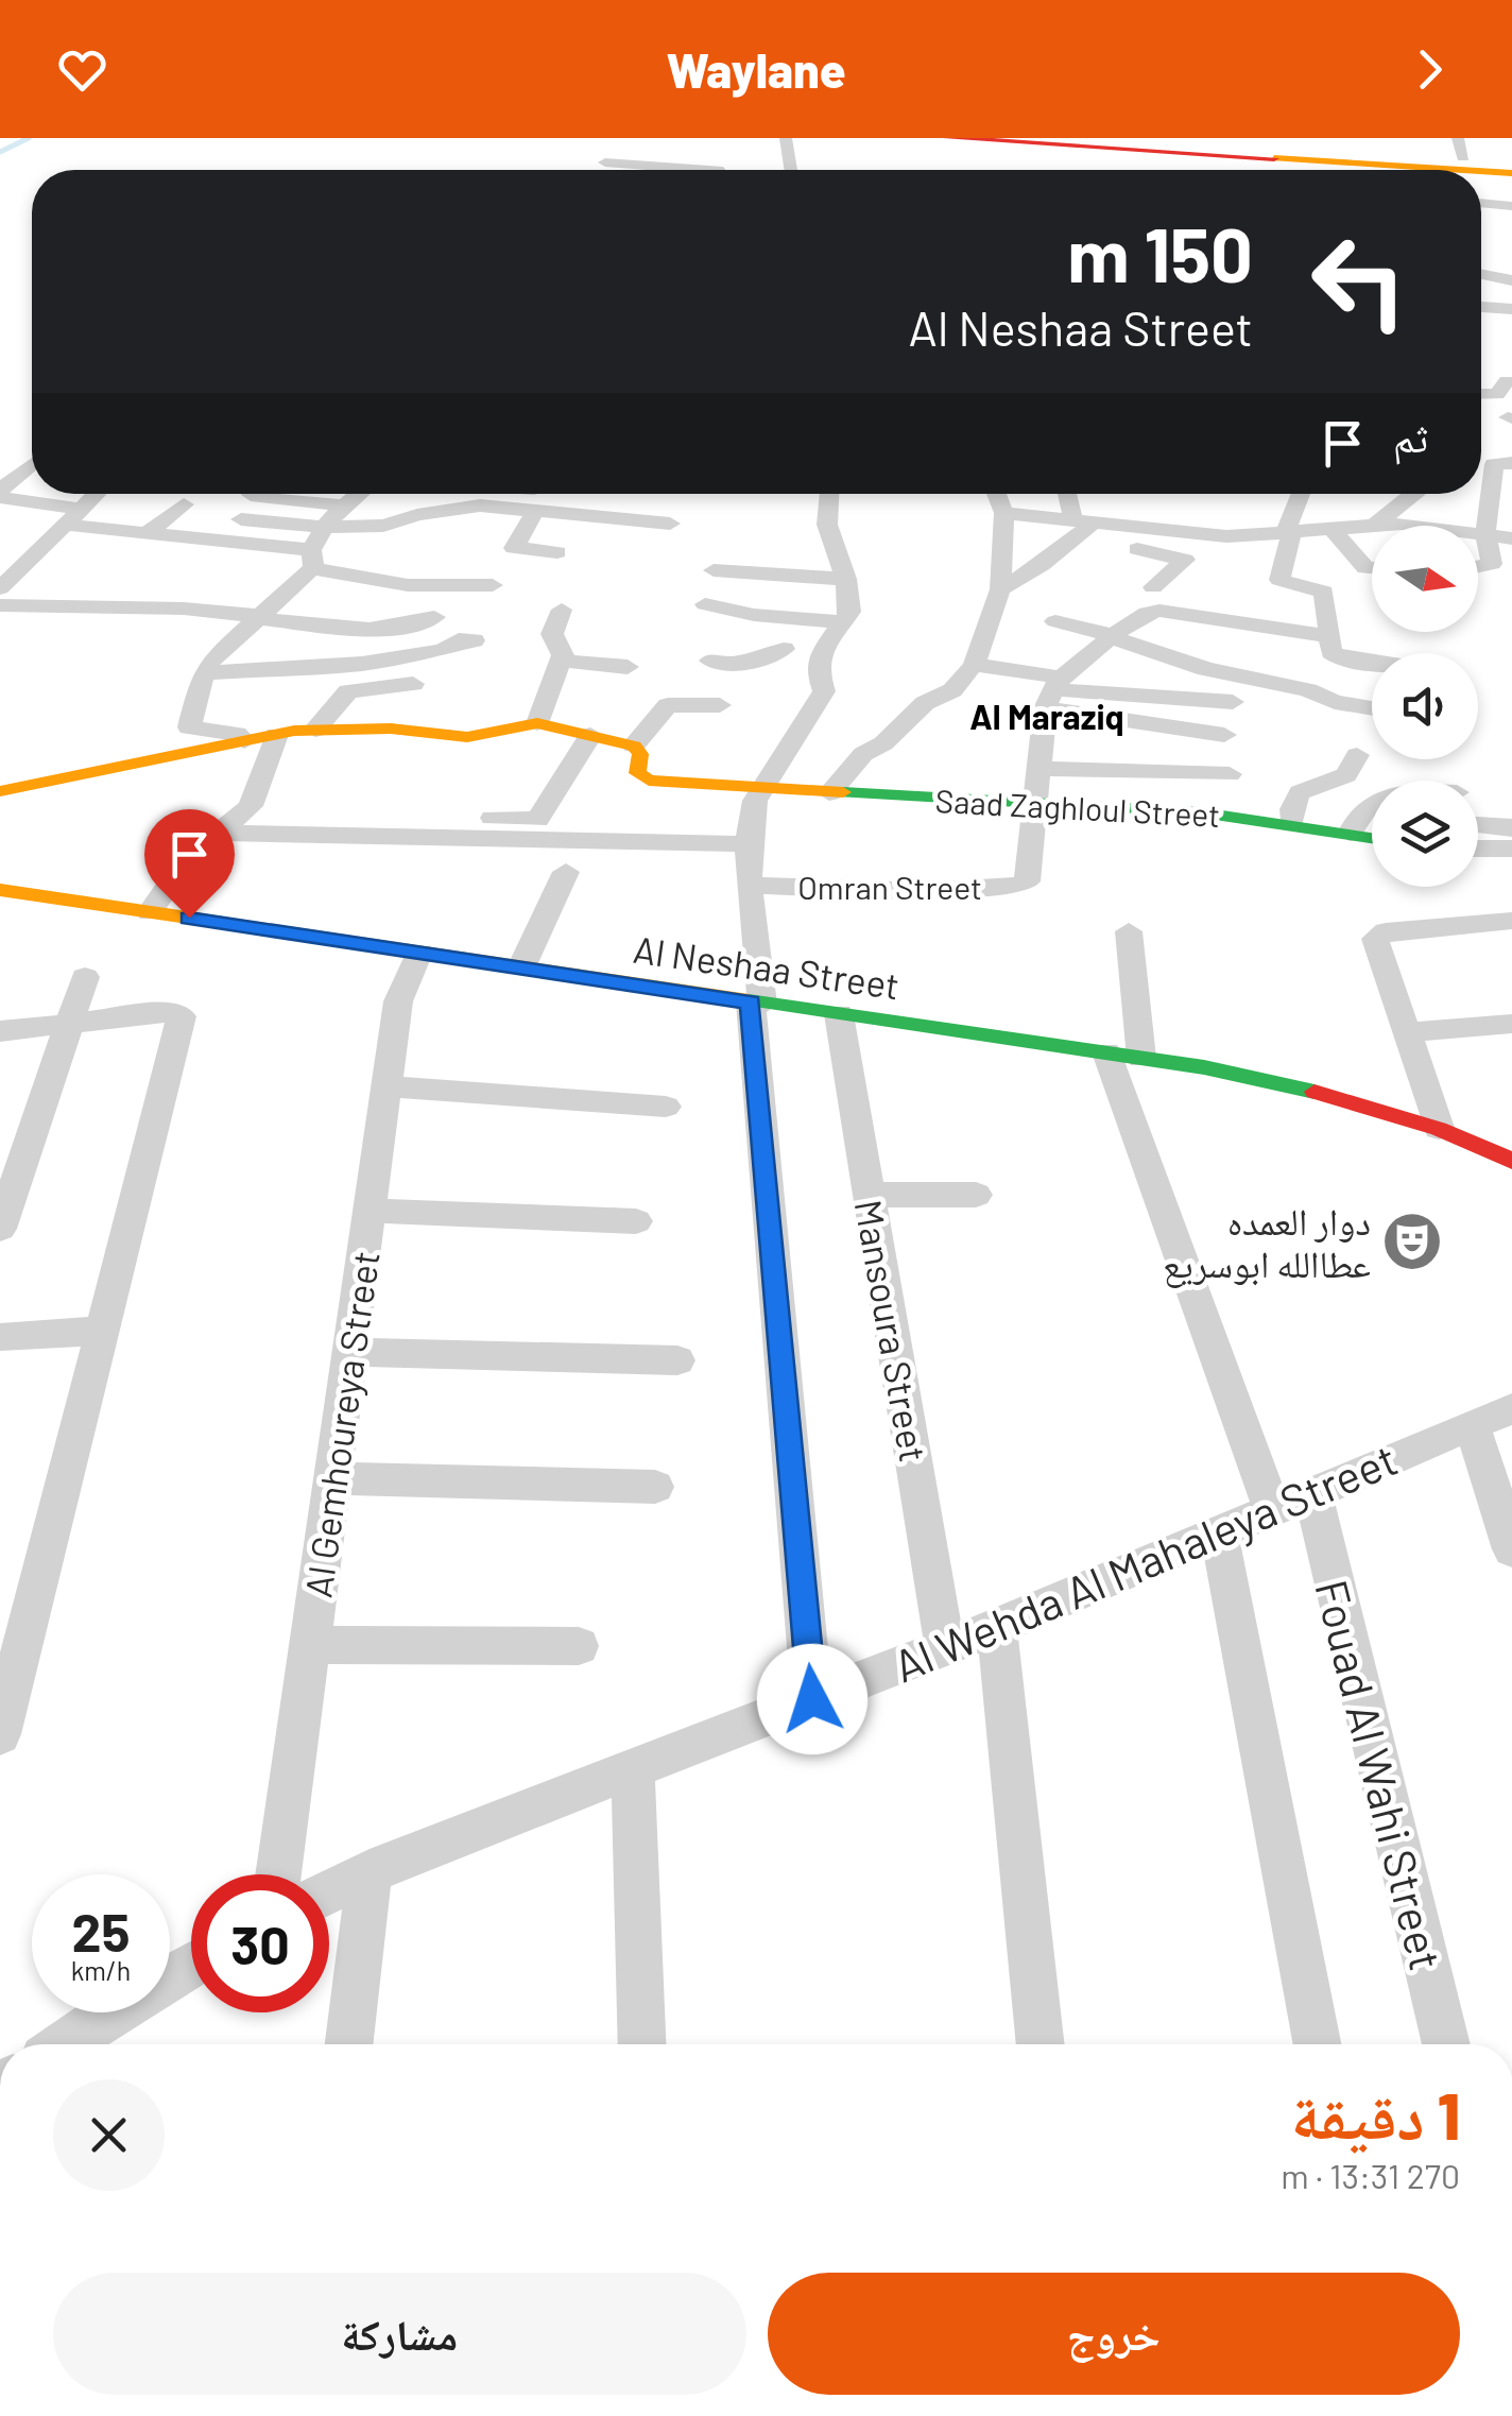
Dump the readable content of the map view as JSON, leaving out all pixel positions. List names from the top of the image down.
{
  "streets": {
    "street": [
      "Saad Zaghloul Street",
      "Omran Street",
      "Al Neshaa Street",
      "Mansoura Street",
      "Al Gemhoureya Street",
      "Al Wehda Al Mahaleya Street",
      "Fouad Al Wahi Street"
    ]
  },
  "crossings": [
    ["Saad Zaghloul Street", "Omran Street"],
    ["Al Neshaa Street", "Mansoura Street"],
    ["Al Neshaa Street", "Al Gemhoureya Street"],
    ["Mansoura Street", "Al Wehda Al Mahaleya Street"],
    ["Al Wehda Al Mahaleya Street", "Fouad Al Wahi Street"]
  ],
  "districts": ["Al Maraziq"],
  "places": {
    "theatre": ["دوار العمده عطاالله ابوسريع"]
  },
  "north": "right",
  "page": {
    "header": "Waylane",
    "turn": ["150 m", "Al Neshaa Street"],
    "then": "ثم",
    "speed": "25 km/h",
    "limit": "30",
    "heading": ["1 دقيقة", "270 m · 13:31"],
    "buttons": ["خروج", "مشاركة"]
  }
}
